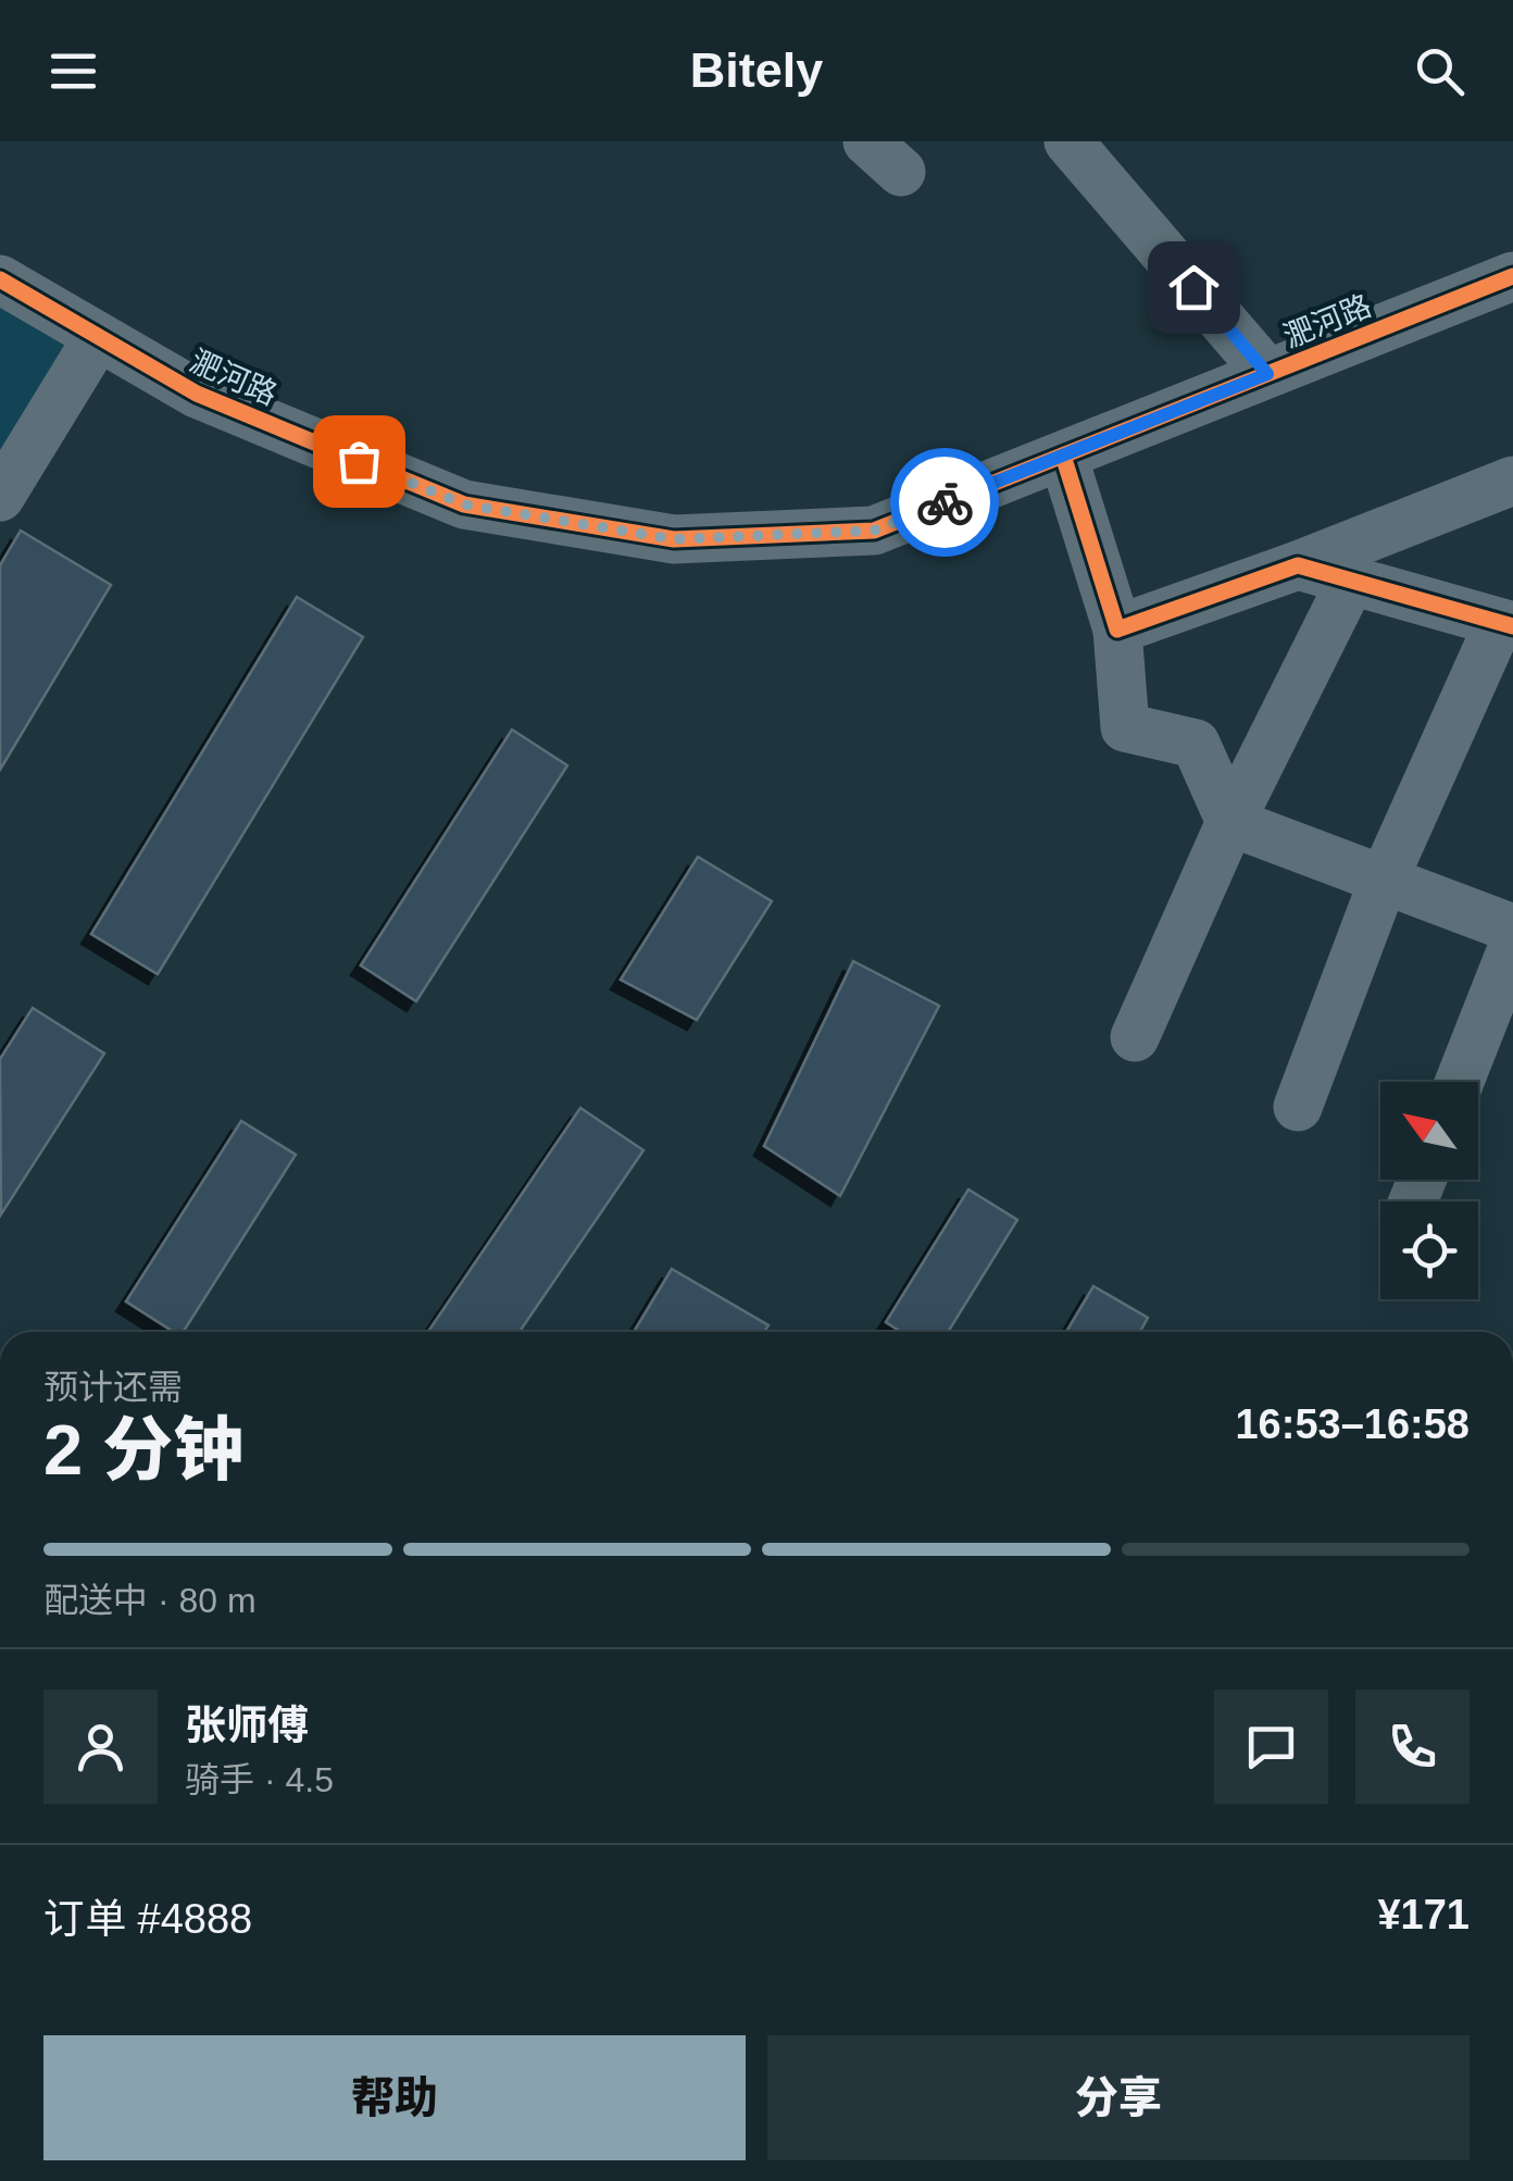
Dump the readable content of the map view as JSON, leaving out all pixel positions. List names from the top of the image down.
{
  "streets": {
    "street": ["淝河路"]
  },
  "north": "top left",
  "page": {
    "header": "Bitely",
    "heading": ["2 分钟", "预计还需", "16:53–16:58"],
    "panel": [
      "张师傅",
      "骑手 · 4.5",
      "订单 #4888",
      "¥171"
    ],
    "bar": "配送中 · 80 m",
    "buttons": ["帮助", "分享"]
  }
}
